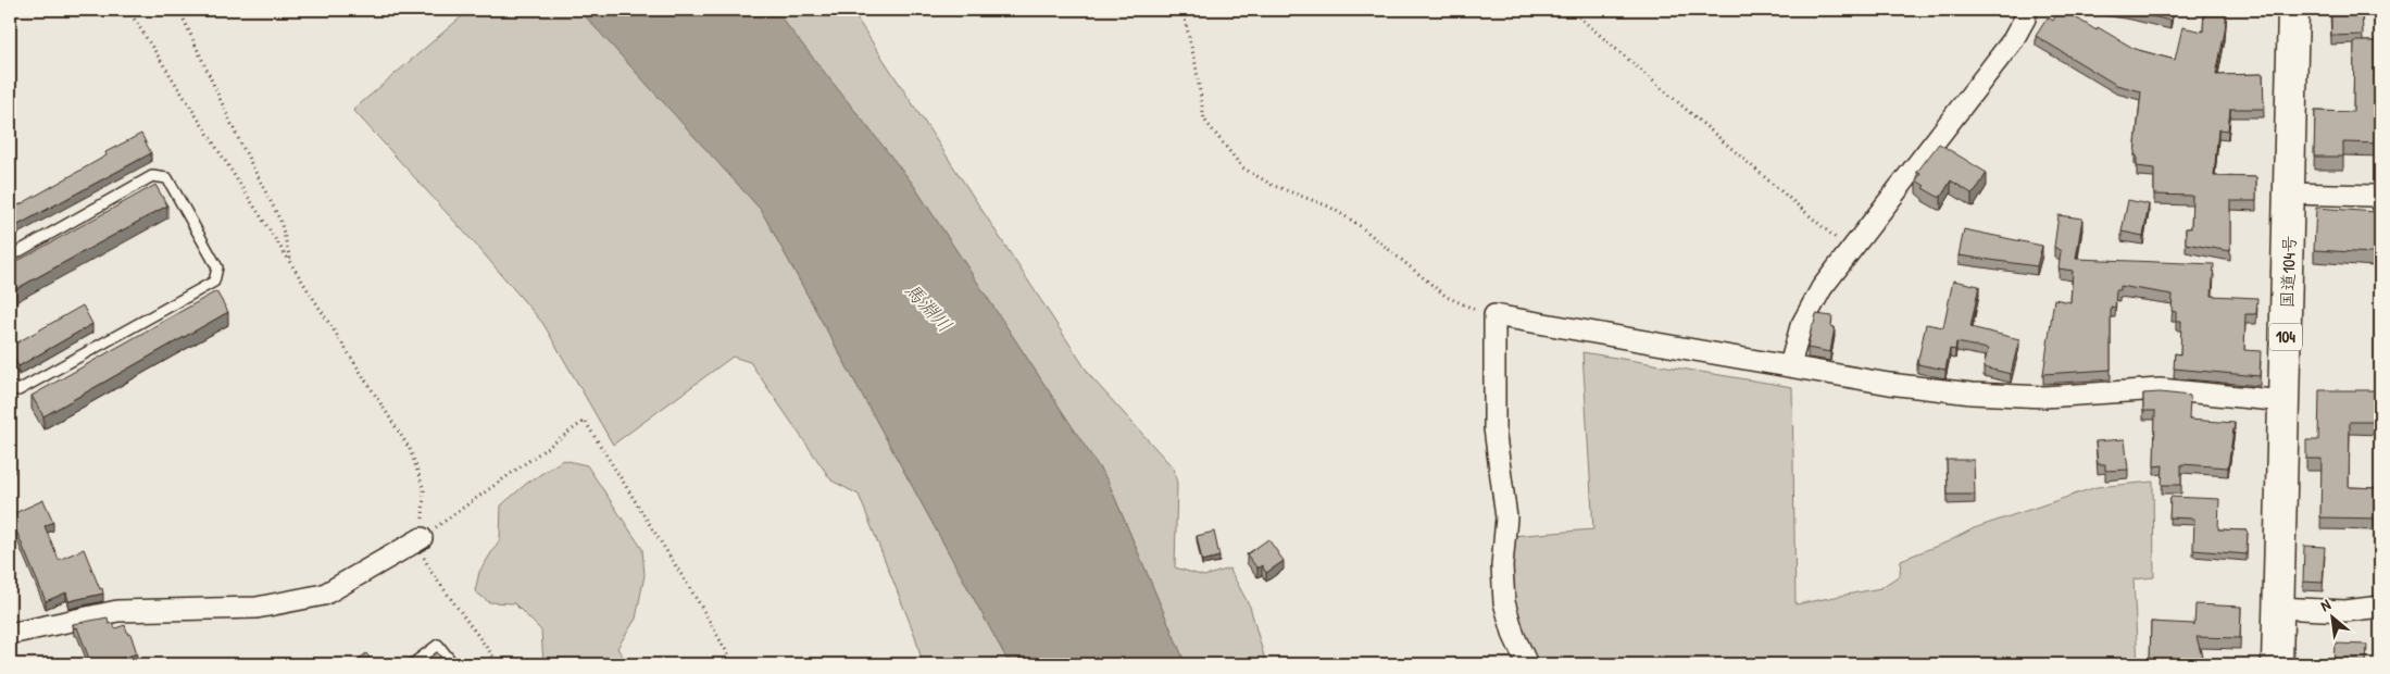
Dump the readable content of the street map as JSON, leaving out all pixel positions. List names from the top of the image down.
{
  "streets": {
    "highway": ["国道104号", "104"]
  },
  "water": ["馬淵川"],
  "north": "top left"
}
